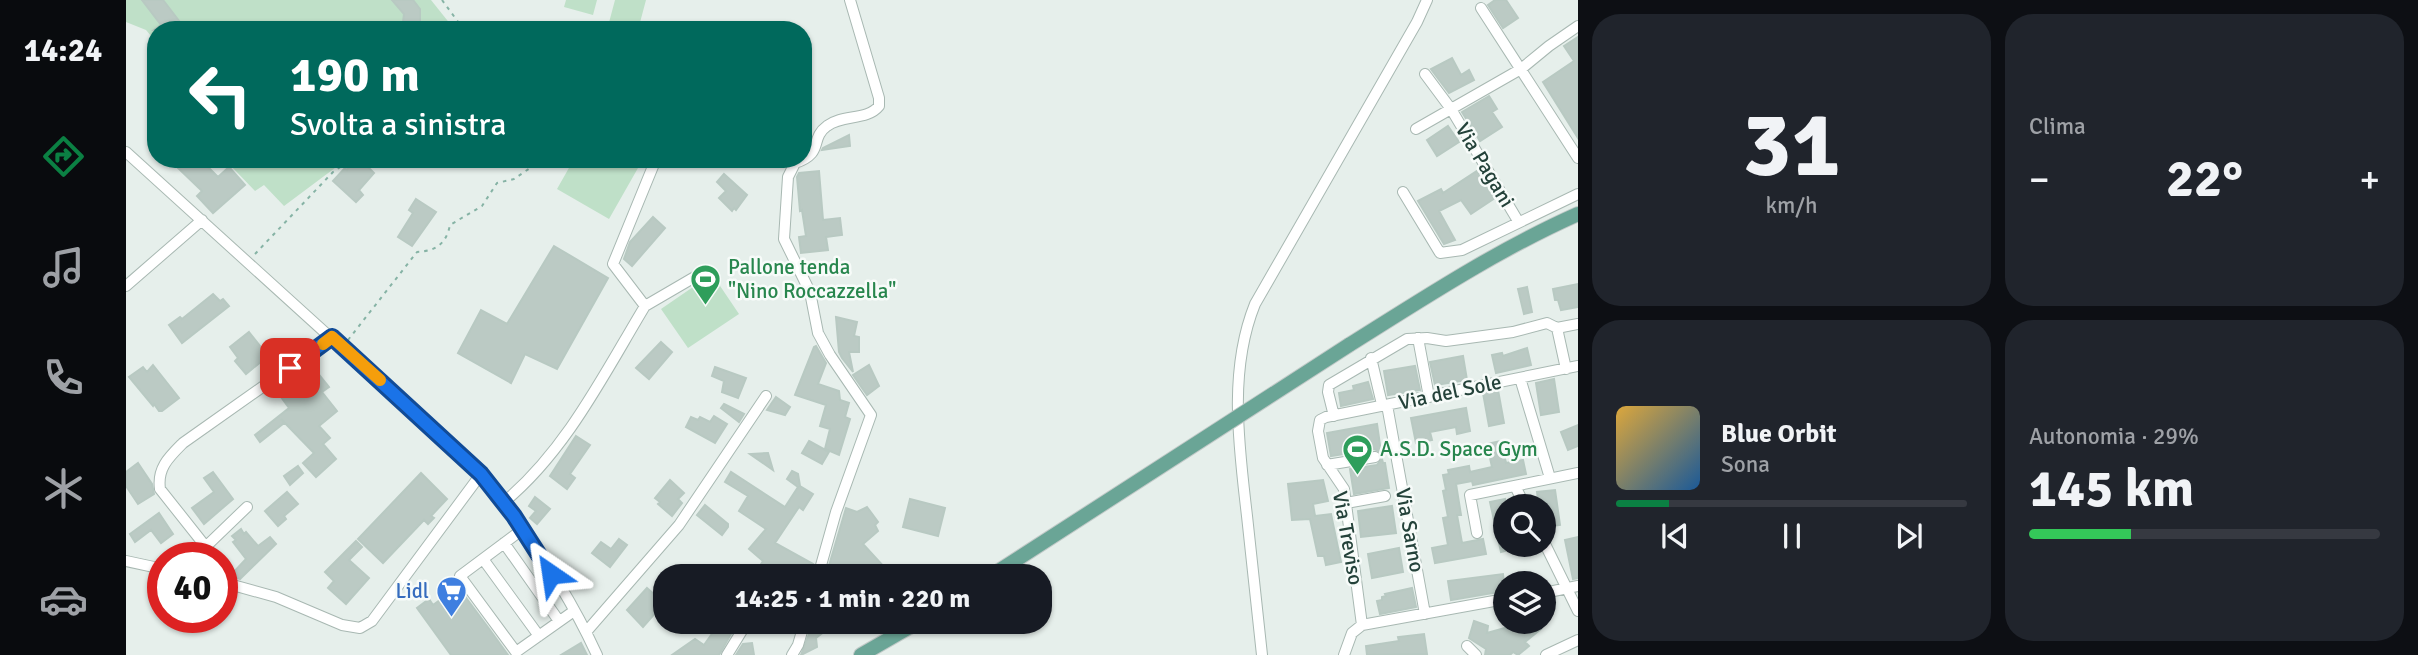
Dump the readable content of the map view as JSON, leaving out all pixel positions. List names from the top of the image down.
{
  "streets": {
    "street": [
      "Via Pagani",
      "Via del Sole",
      "Via Sarno",
      "Via Treviso"
    ]
  },
  "crossings": [
    ["Via del Sole", "Via Sarno"],
    ["Via del Sole", "Via Treviso"]
  ],
  "places": {
    "sports": ["Pallone tenda \"Nino Roccazzella\"", "A.S.D. Space Gym"],
    "supermarket": ["Lidl"]
  },
  "page": {
    "tabs": "14:24",
    "tile": [
      ["31", "km/h"],
      "Clima",
      ["Autonomia · 29%", "145 km"]
    ],
    "turn": ["190 m", "Svolta a sinistra"],
    "heat": ["−", "22°", "+"],
    "song": ["Blue Orbit", "Sona"],
    "limit": "40",
    "trip": "14:25 · 1 min · 220 m"
  }
}
